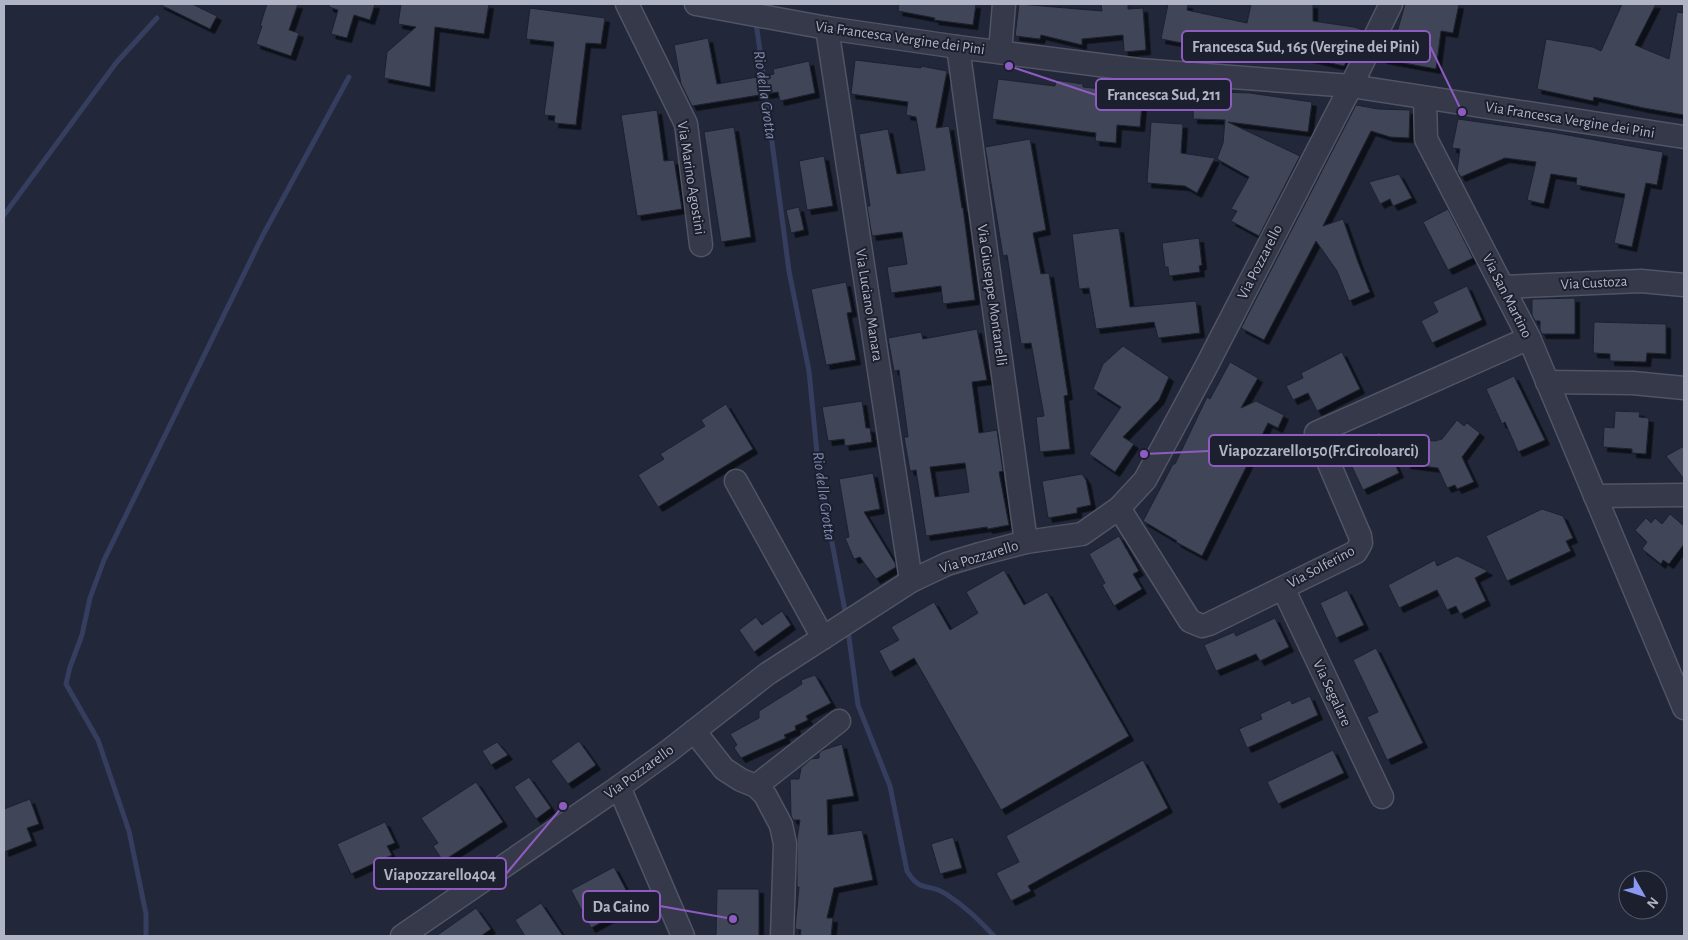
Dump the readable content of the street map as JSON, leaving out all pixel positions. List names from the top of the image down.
{
  "streets": {
    "street": [
      "Via Francesca Vergine dei Pini",
      "Via Marino Agostini",
      "Via Pozzarello",
      "Via Custoza",
      "Via Giuseppe Montanelli",
      "Via San Martino",
      "Via Luciano Manara",
      "Via Solferino",
      "Via Segalare"
    ]
  },
  "crossings": [
    ["Via Francesca Vergine dei Pini", "Via Pozzarello"],
    ["Via Francesca Vergine dei Pini", "Via Giuseppe Montanelli"],
    ["Via Francesca Vergine dei Pini", "Via San Martino"],
    ["Via Francesca Vergine dei Pini", "Via Luciano Manara"],
    ["Via Pozzarello", "Via Giuseppe Montanelli"],
    ["Via Pozzarello", "Via Luciano Manara"],
    ["Via Pozzarello", "Via Solferino"],
    ["Via Custoza", "Via San Martino"],
    ["Via San Martino", "Via Solferino"],
    ["Via Solferino", "Via Segalare"]
  ],
  "water": ["Rio della Grotta"],
  "places": [
    "Francesca Sud, 211",
    "Francesca Sud, 165 (Vergine dei Pini)",
    "Viapozzarello150(Fr.Circoloarci)",
    "Viapozzarello404",
    "Da Caino"
  ],
  "north": "bottom right"
}
